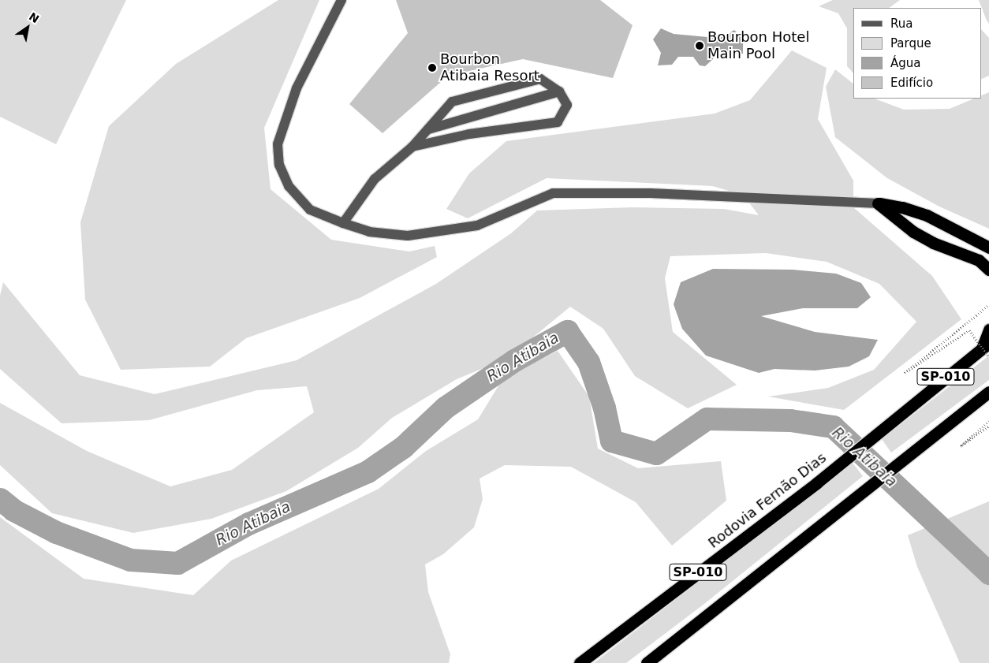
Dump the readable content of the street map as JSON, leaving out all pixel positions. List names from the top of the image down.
{
  "streets": {
    "highway": ["SP-010", "Rodovia Fernão Dias"]
  },
  "water": ["Rio Atibaia"],
  "places": ["Bourbon Hotel Main Pool", "Bourbon Atibaia Resort"],
  "legend": [
    "Rua",
    "Parque",
    "Água",
    "Edifício"
  ],
  "north": "top right"
}
